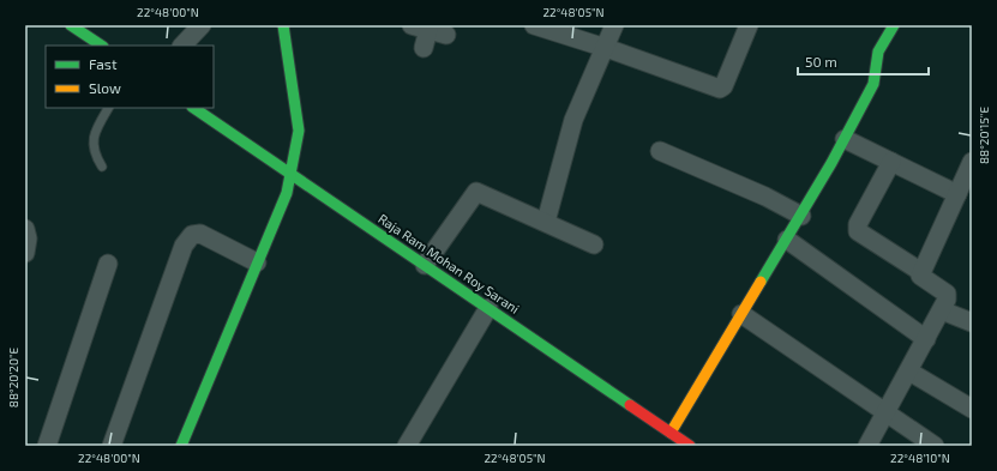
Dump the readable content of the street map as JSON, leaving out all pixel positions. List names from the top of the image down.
{
  "streets": {
    "street": ["Raja Ram Mohan Roy Sarani"]
  },
  "legend": ["Fast", "Slow"],
  "scale_bar": "50 m",
  "coordinates": [
    "22°48'00\"N",
    "22°48'05\"N",
    "88°20'15\"E",
    "88°20'20\"E",
    "22°48'10\"N"
  ]
}
